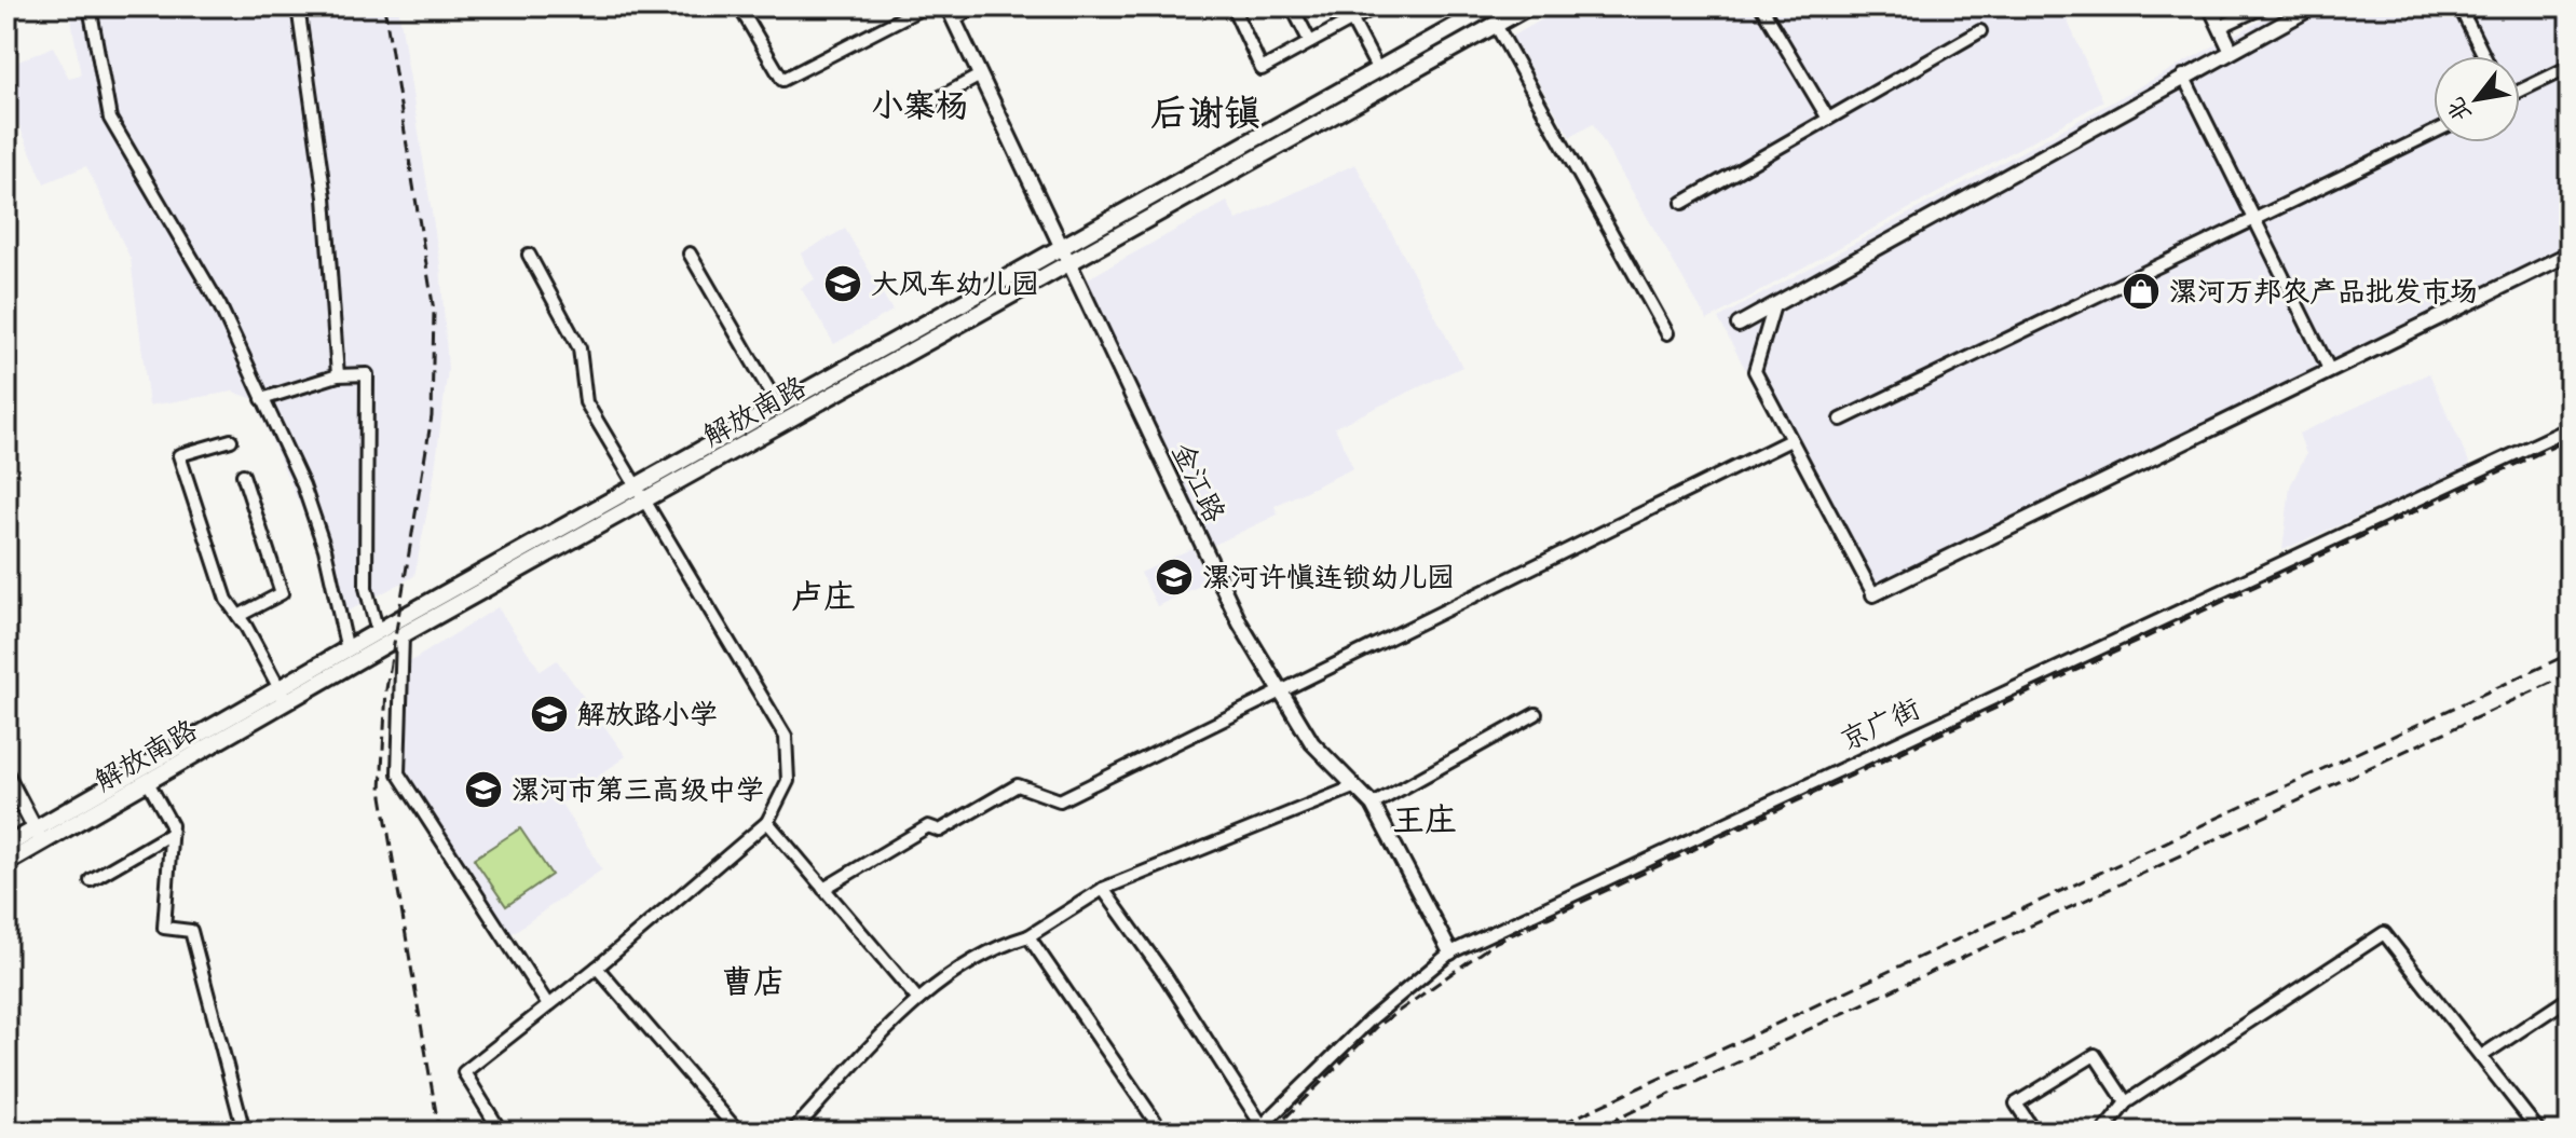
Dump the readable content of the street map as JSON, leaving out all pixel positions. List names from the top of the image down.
{
  "streets": {
    "main road": ["解放南路"],
    "street": ["金江路", "京广街"]
  },
  "crossings": [
    ["解放南路", "金江路"],
    ["金江路", "京广街"]
  ],
  "districts": [
    "小寨杨",
    "后谢镇",
    "卢庄",
    "王庄",
    "曹店"
  ],
  "places": {
    "school or university": [
      "大风车幼儿园",
      "漯河许慎连锁幼儿园",
      "解放路小学",
      "漯河市第三高级中学"
    ],
    "shop": ["漯河万邦农产品批发市场"]
  },
  "north": "bottom left"
}
